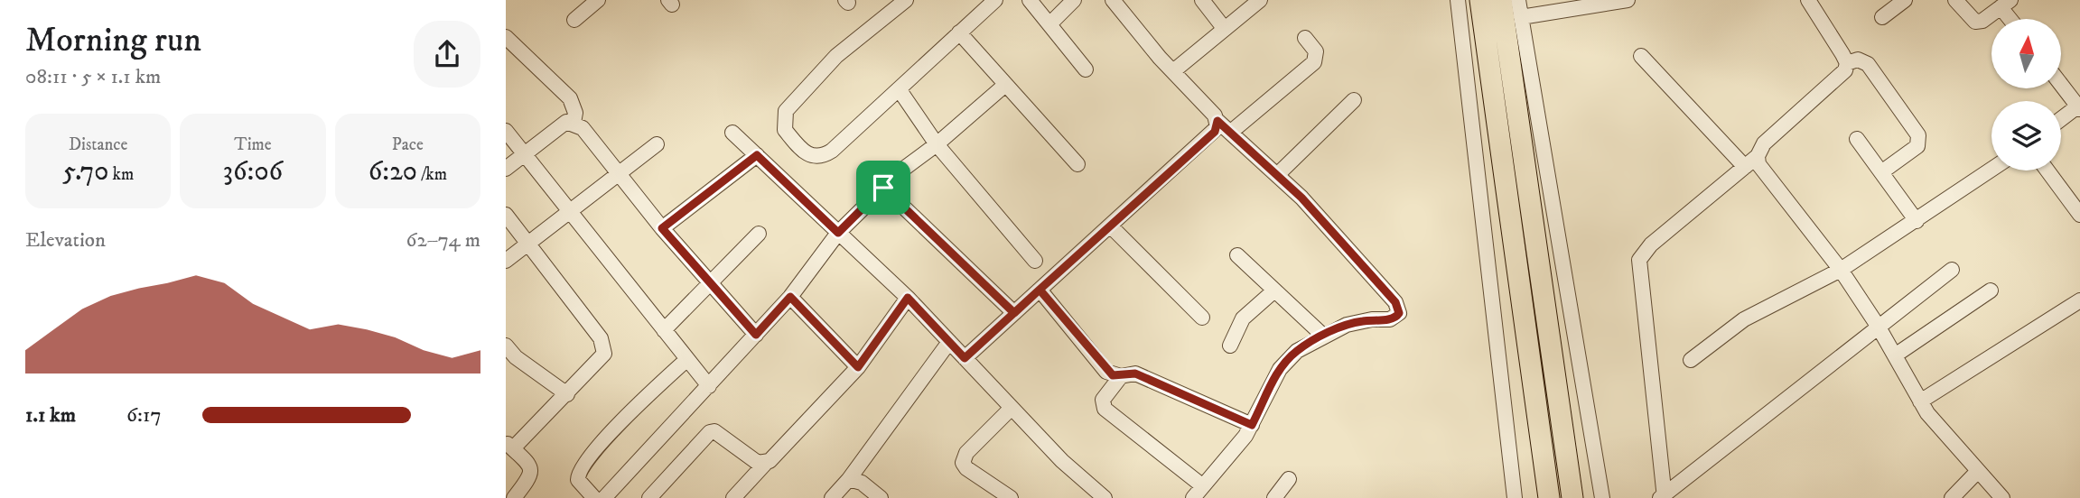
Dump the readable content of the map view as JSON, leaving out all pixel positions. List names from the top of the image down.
{
  "north": "top",
  "page": {
    "heading": ["Morning run", "08:11 · 5 × 1.1 km"],
    "stats": [
      ["Distance", "5.70 km"],
      ["Time", "36:06"],
      ["Pace", "6:20 /km"]
    ],
    "chart": ["Elevation", "62–74 m"],
    "list": [
      {
        "name": "1.1 km",
        "note": "6:17"
      }
    ]
  }
}
